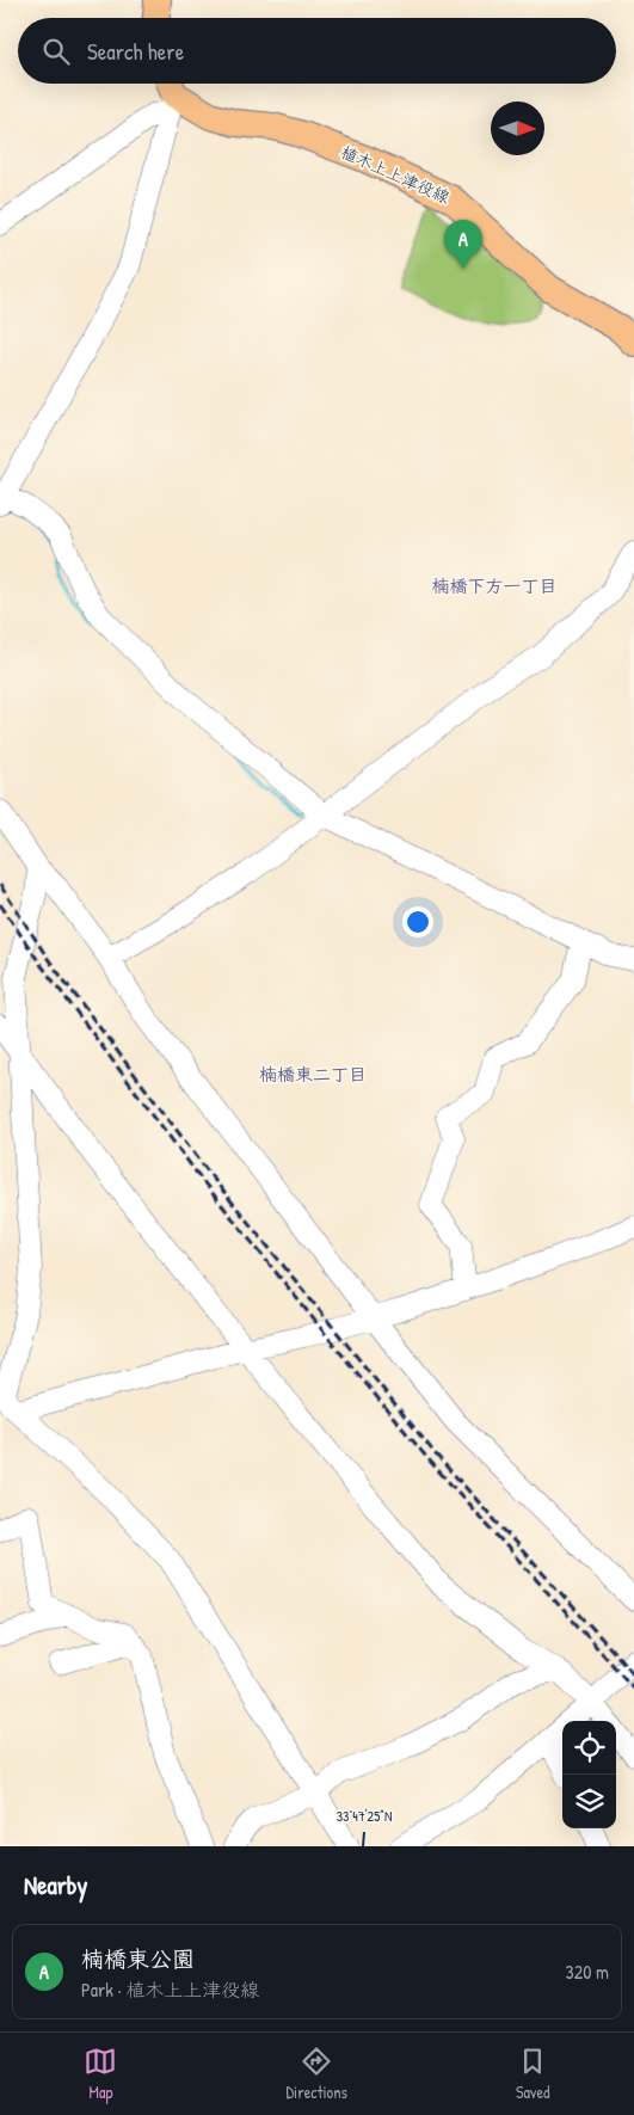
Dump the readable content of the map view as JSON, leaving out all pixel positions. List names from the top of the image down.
{
  "streets": {
    "main road": ["植木上上津役線"]
  },
  "districts": ["楠橋下方一丁目", "楠橋東二丁目"],
  "north": "right",
  "page": {
    "search": "Search here",
    "pins": "A",
    "heading": "Nearby",
    "list": [
      {
        "mark": "A",
        "name": "楠橋東公園",
        "note": "Park · 植木上上津役線",
        "value": "320 m"
      }
    ],
    "nav": ["Map", "Directions", "Saved"]
  },
  "coordinates": ["33°47'25\"N"]
}
